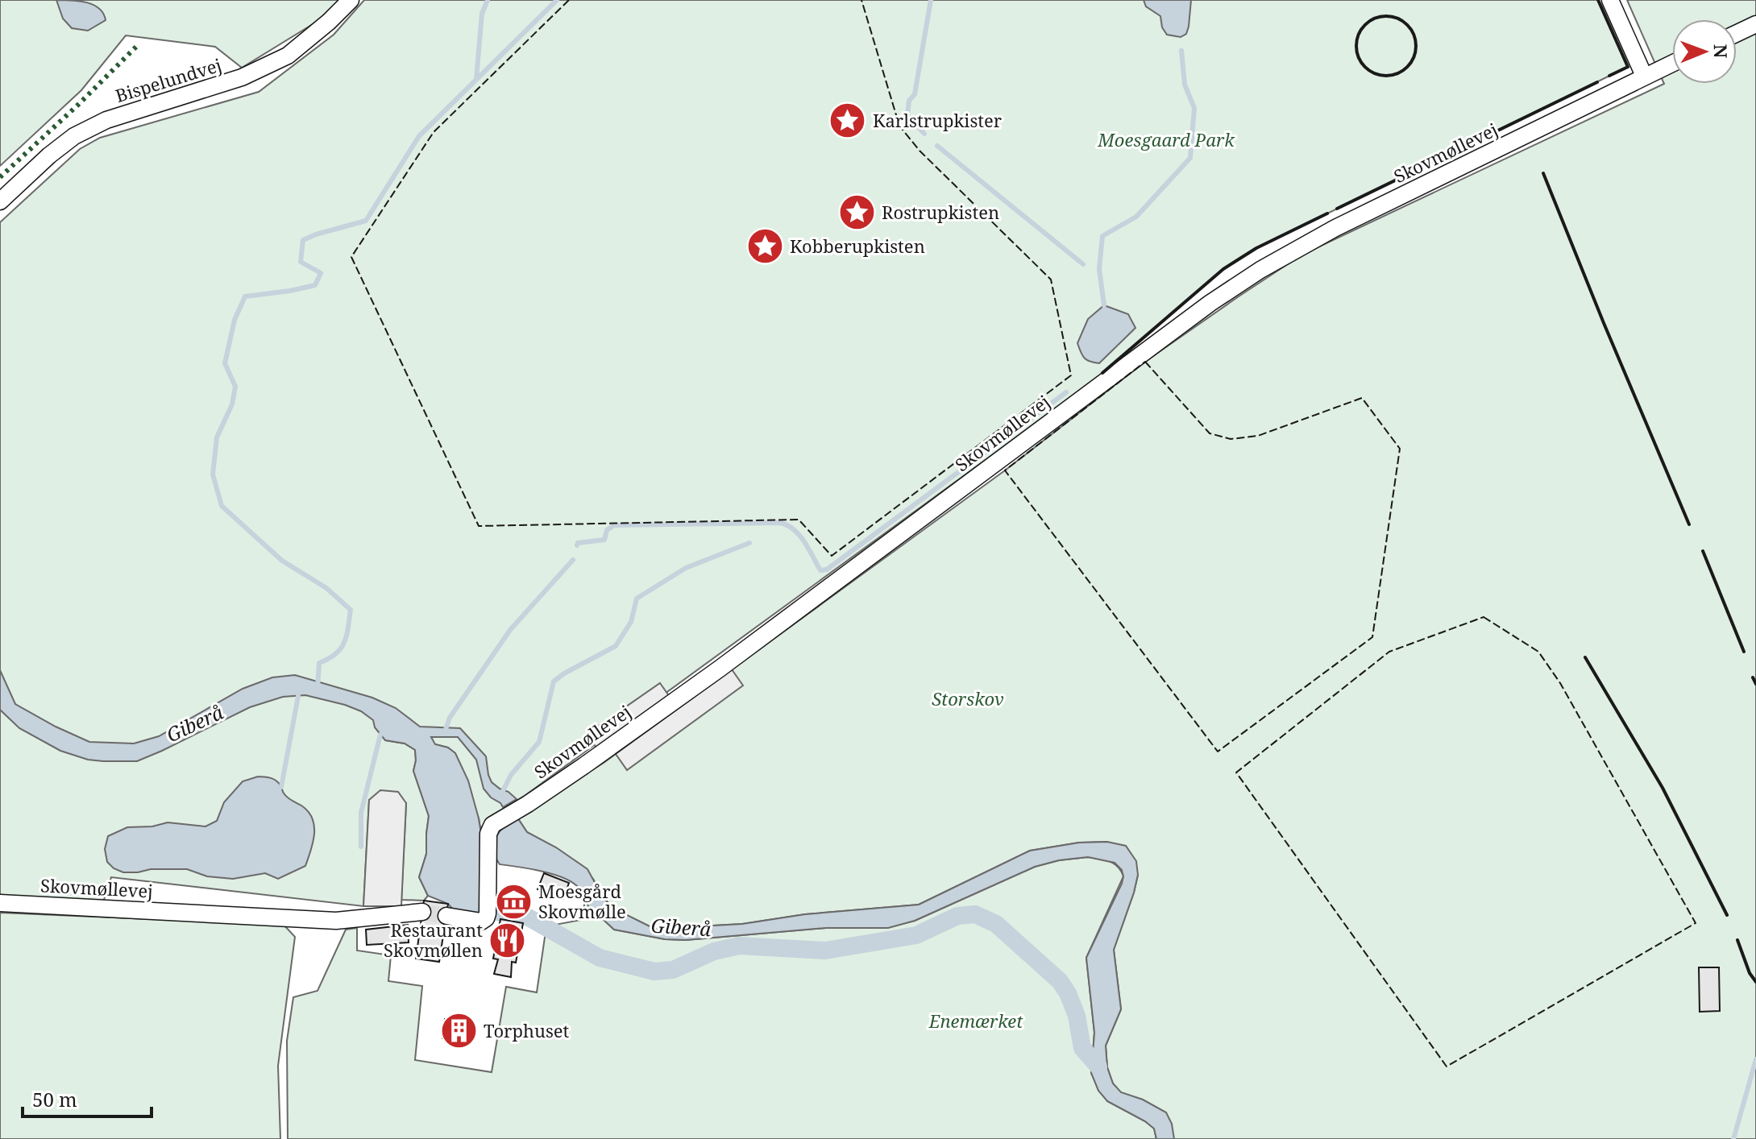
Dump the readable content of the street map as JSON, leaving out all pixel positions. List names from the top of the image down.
{
  "streets": {
    "street": ["Bispelundvej", "Skovmøllevej"]
  },
  "water": ["Giberå"],
  "parks": ["Moesgaard Park", "Storskov", "Enemærket"],
  "places": {
    "place": ["Karlstrupkister", "Rostrupkisten", "Kobberupkisten"],
    "museum": ["Moesgård Skovmølle"],
    "restaurant": ["Restaurant Skovmøllen"],
    "building": ["Torphuset"]
  },
  "scale_bar": "50 m",
  "north": "right"
}
